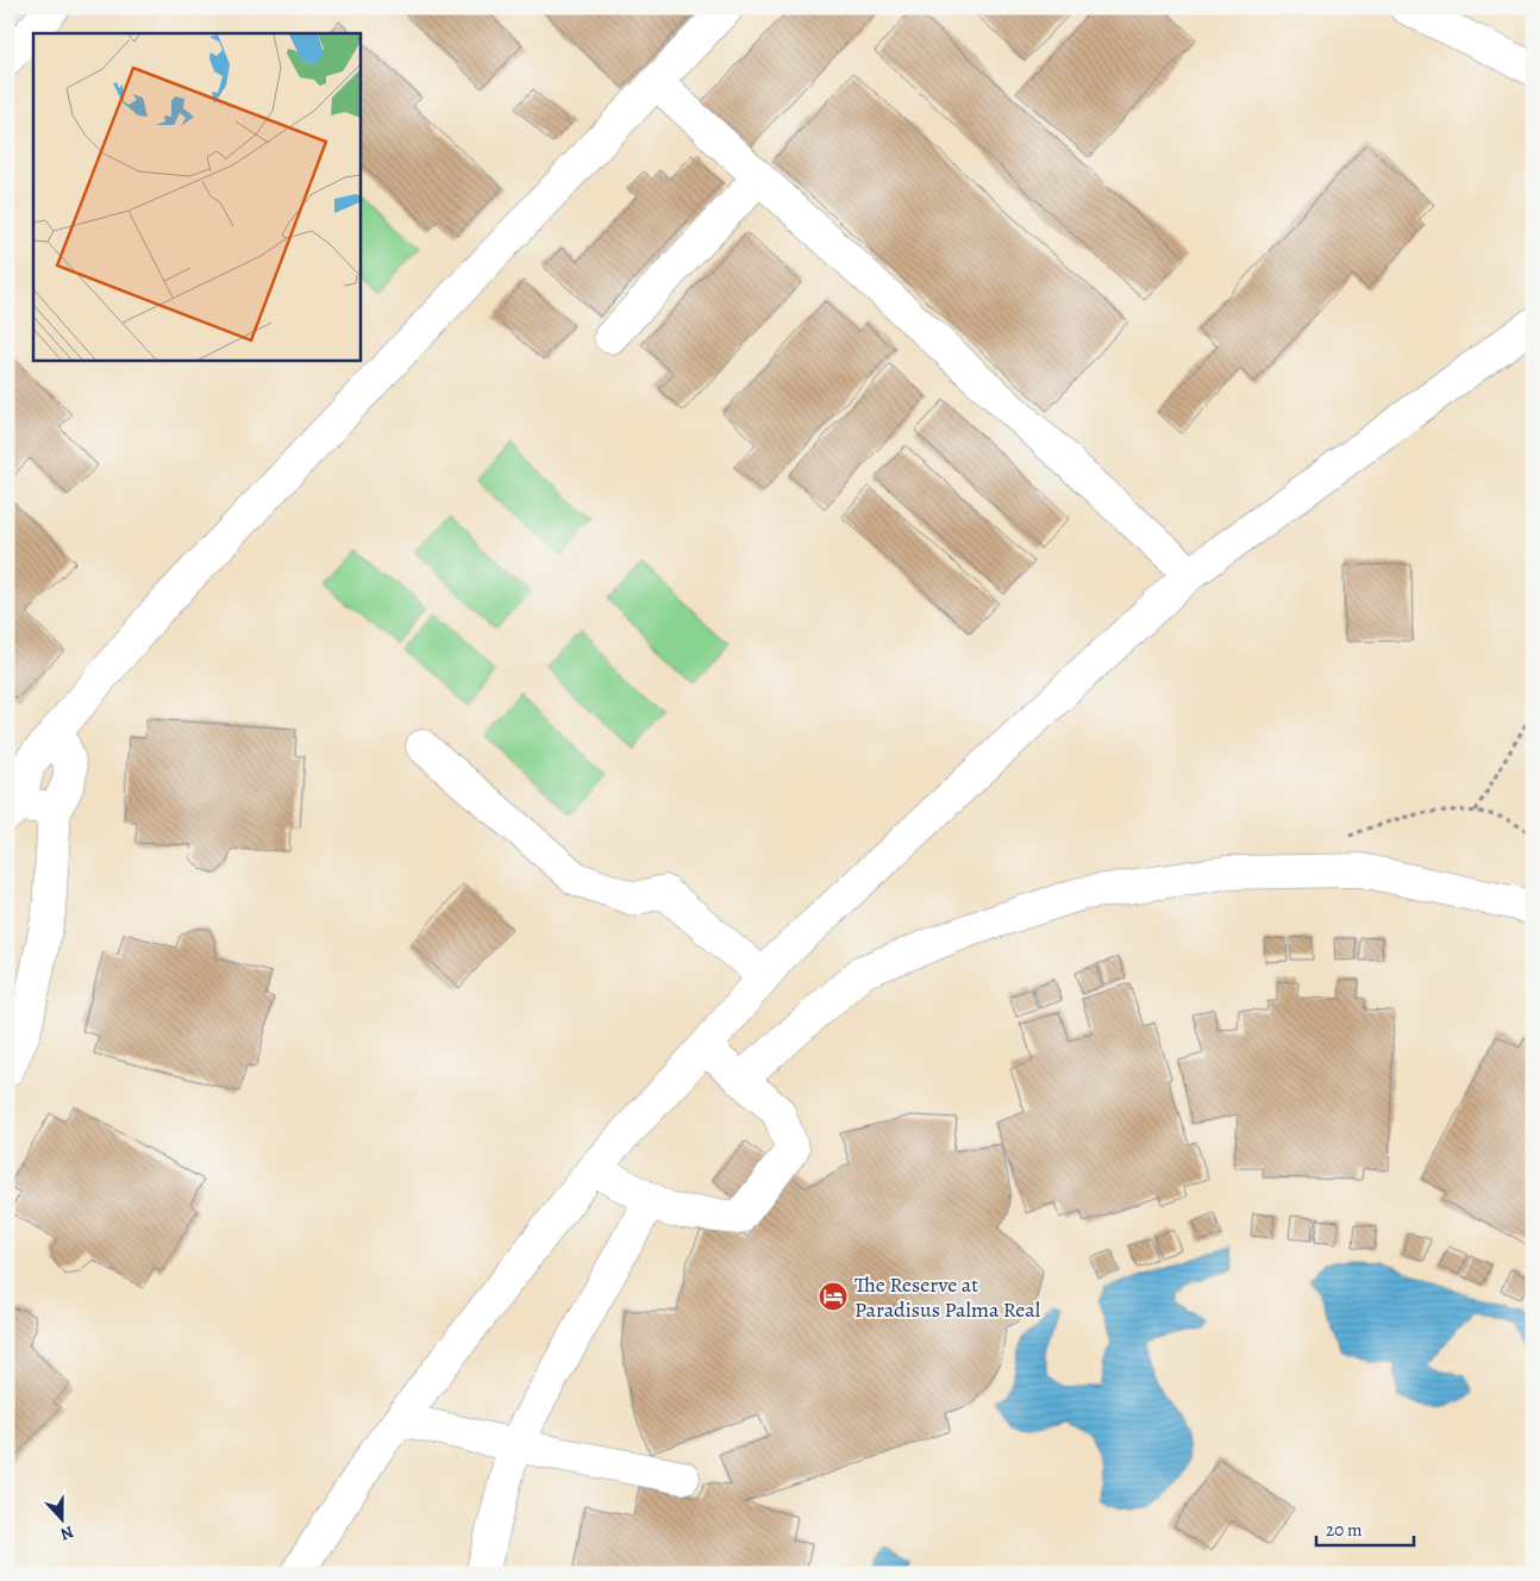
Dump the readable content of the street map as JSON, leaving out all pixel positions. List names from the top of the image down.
{
  "places": {
    "hotel": ["The Reserve at Paradisus Palma Real"]
  },
  "scale_bar": "20 m",
  "north": "bottom"
}
